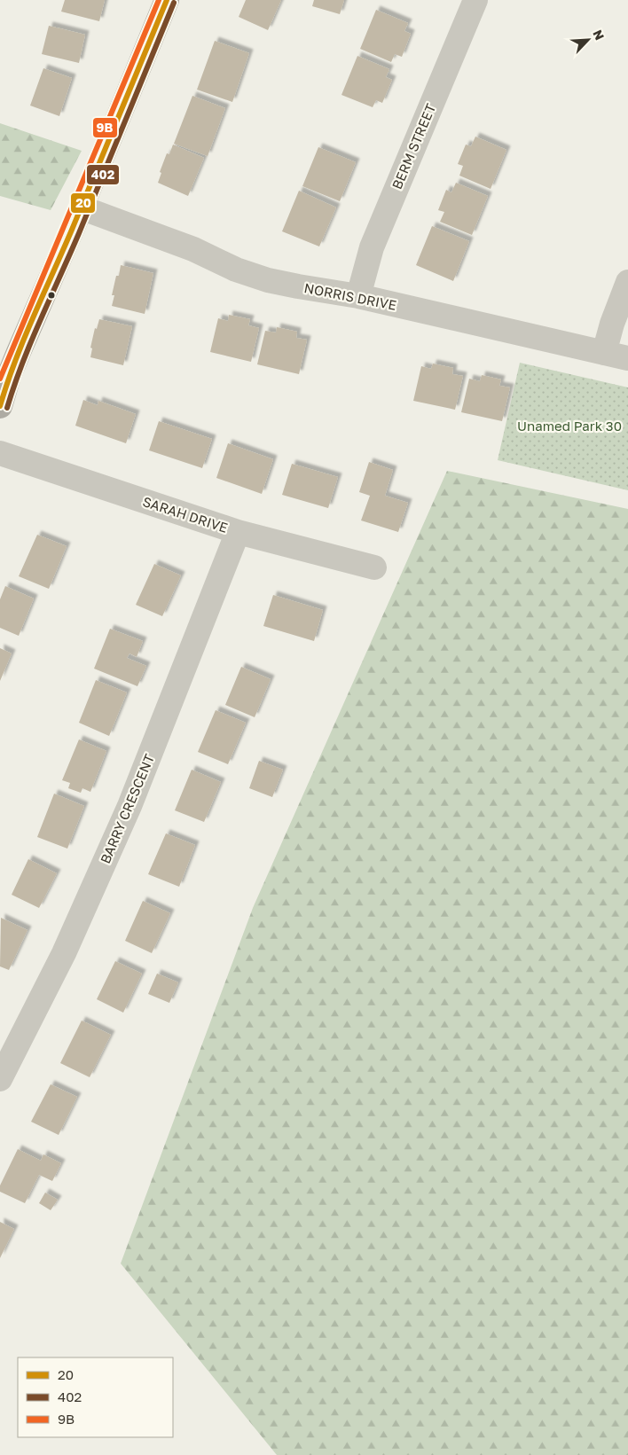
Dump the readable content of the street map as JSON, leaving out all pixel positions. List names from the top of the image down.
{
  "streets": {
    "street": [
      "BERM STREET",
      "NORRIS DRIVE",
      "SARAH DRIVE",
      "BARRY CRESCENT"
    ]
  },
  "crossings": [
    ["BERM STREET", "NORRIS DRIVE"],
    ["SARAH DRIVE", "BARRY CRESCENT"]
  ],
  "parks": ["Unamed Park 30"],
  "lines": ["transit line 20", "transit line 9B", "transit line 402"],
  "legend": ["20", "402", "9B"],
  "north": "top right"
}
